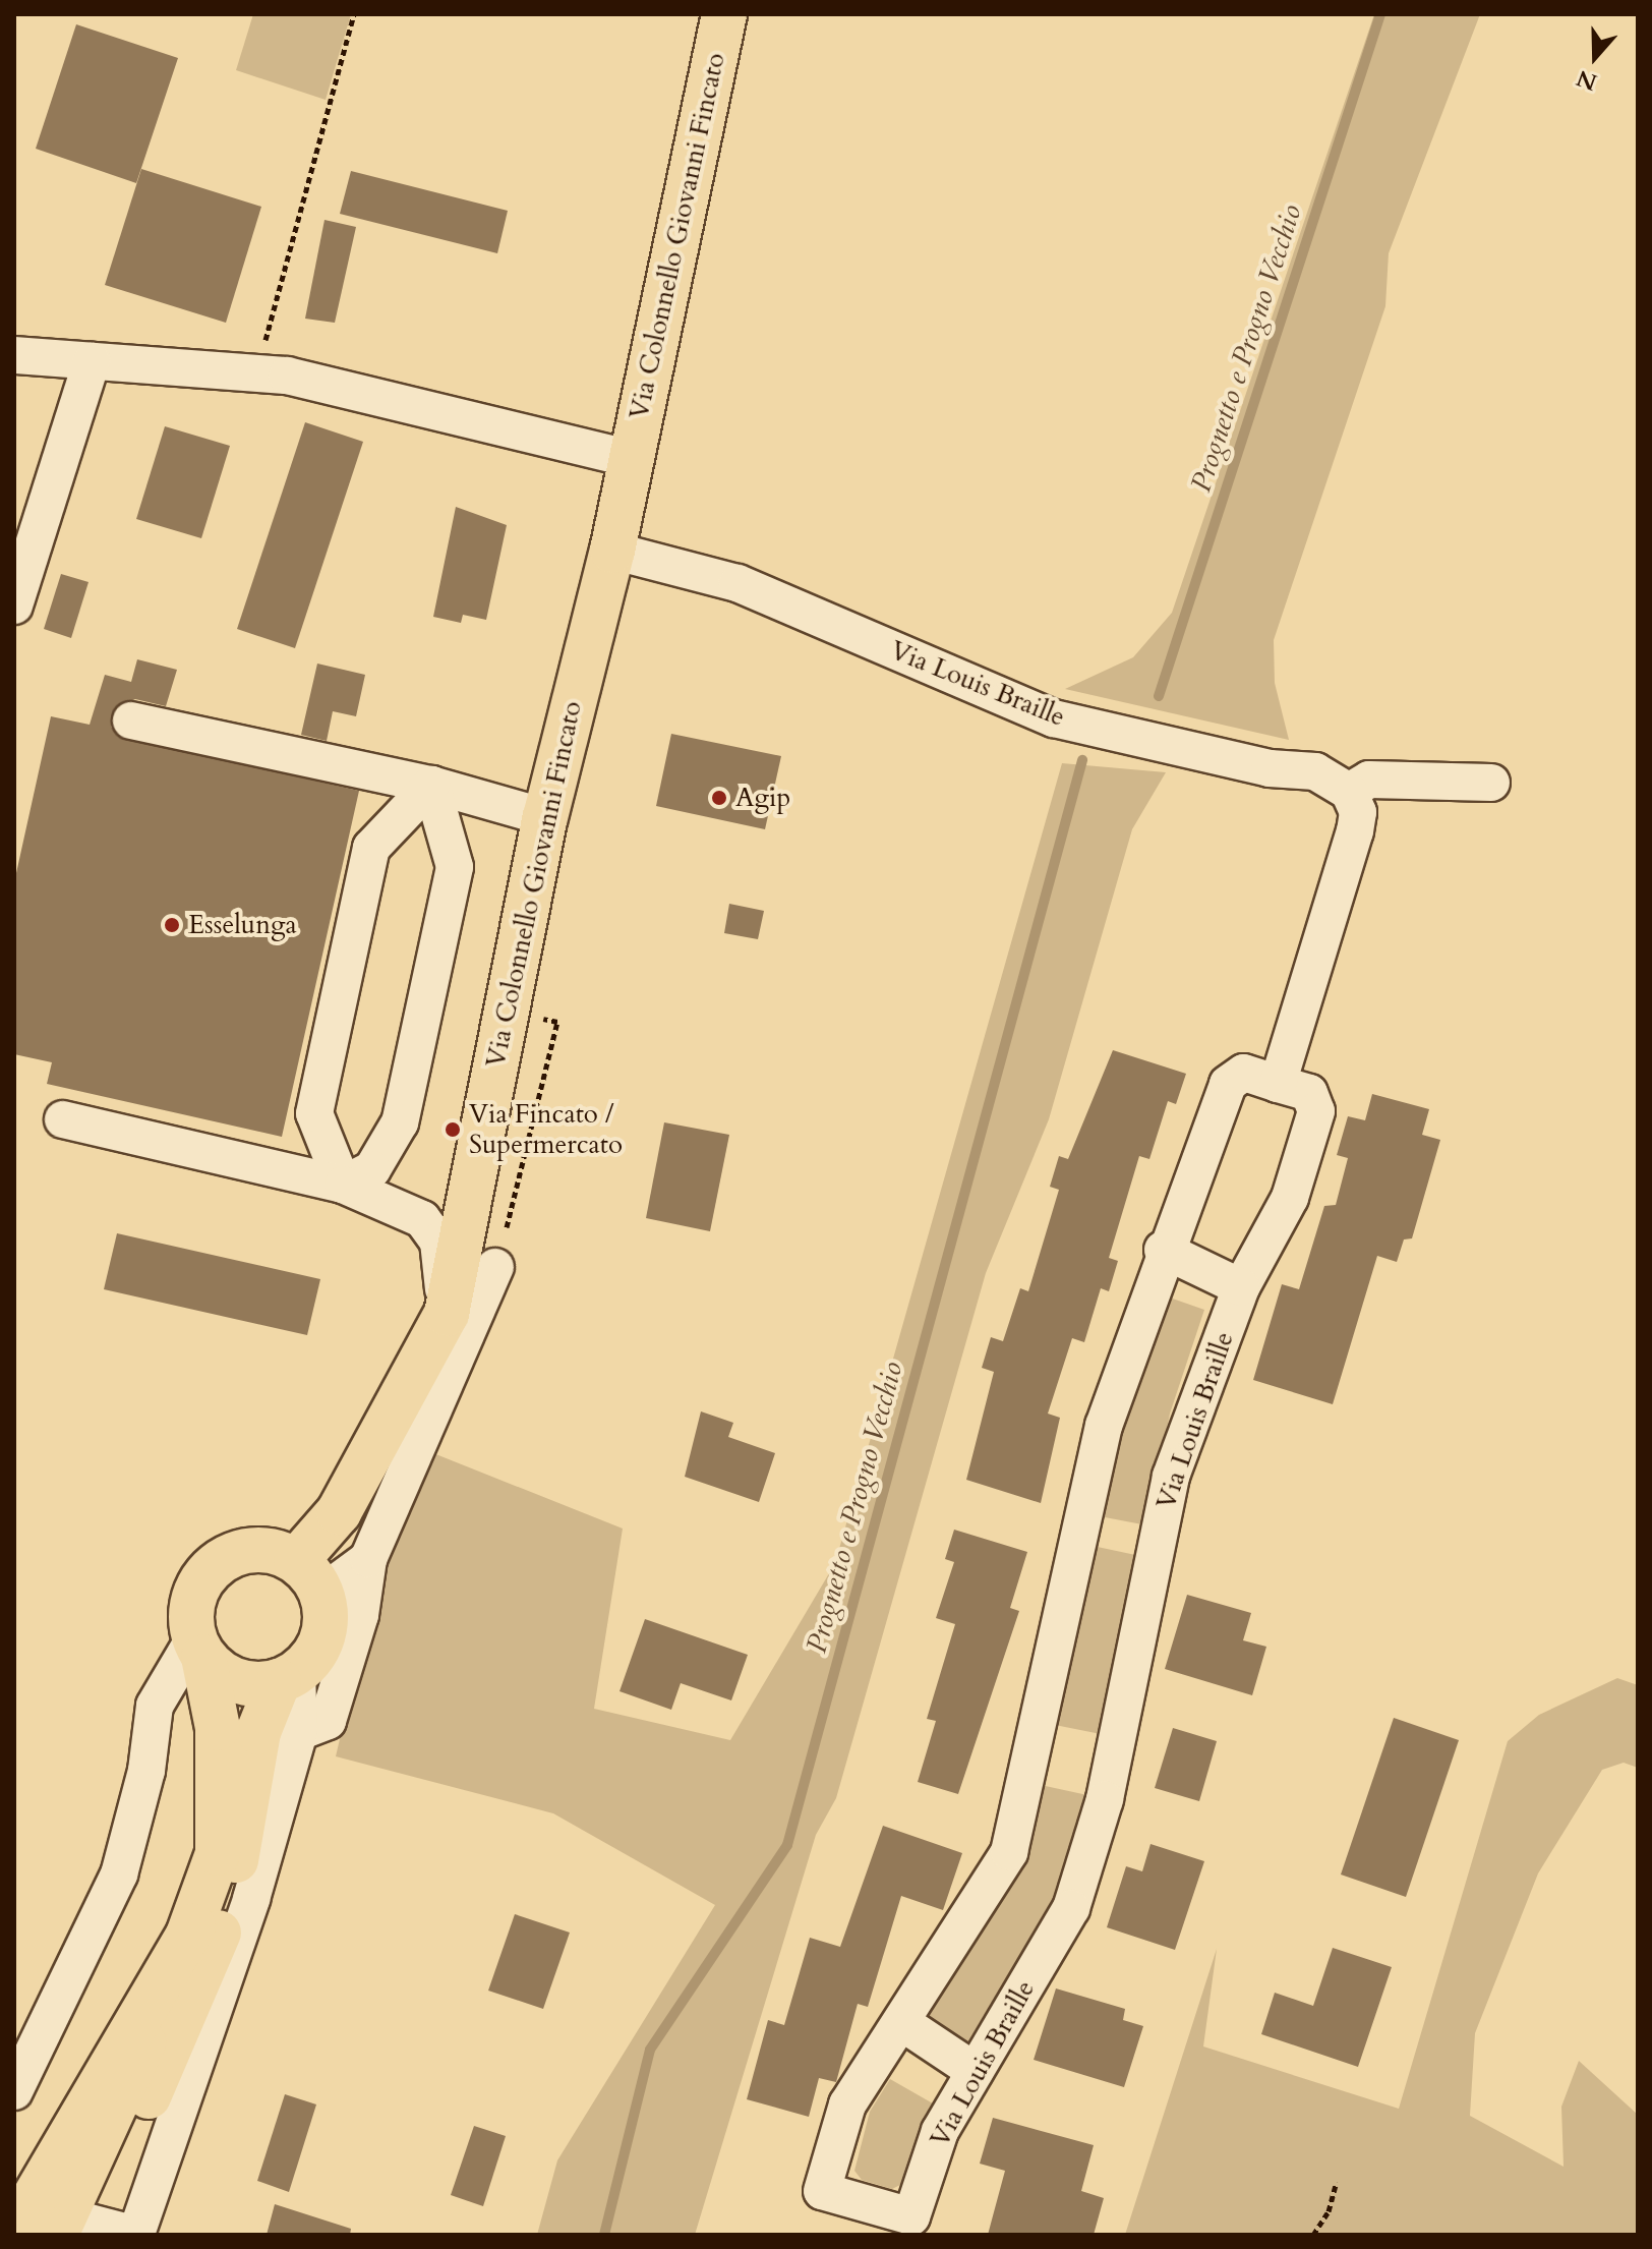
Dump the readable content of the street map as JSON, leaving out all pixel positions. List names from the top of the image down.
{
  "streets": {
    "main road": ["Via Colonnello Giovanni Fincato"],
    "street": ["Via Louis Braille"]
  },
  "crossings": [
    ["Via Colonnello Giovanni Fincato", "Via Louis Braille"]
  ],
  "water": ["Prognetto e Progno Vecchio"],
  "places": ["Agip", "Esselunga", "Via Fincato / Supermercato"],
  "north": "bottom"
}
